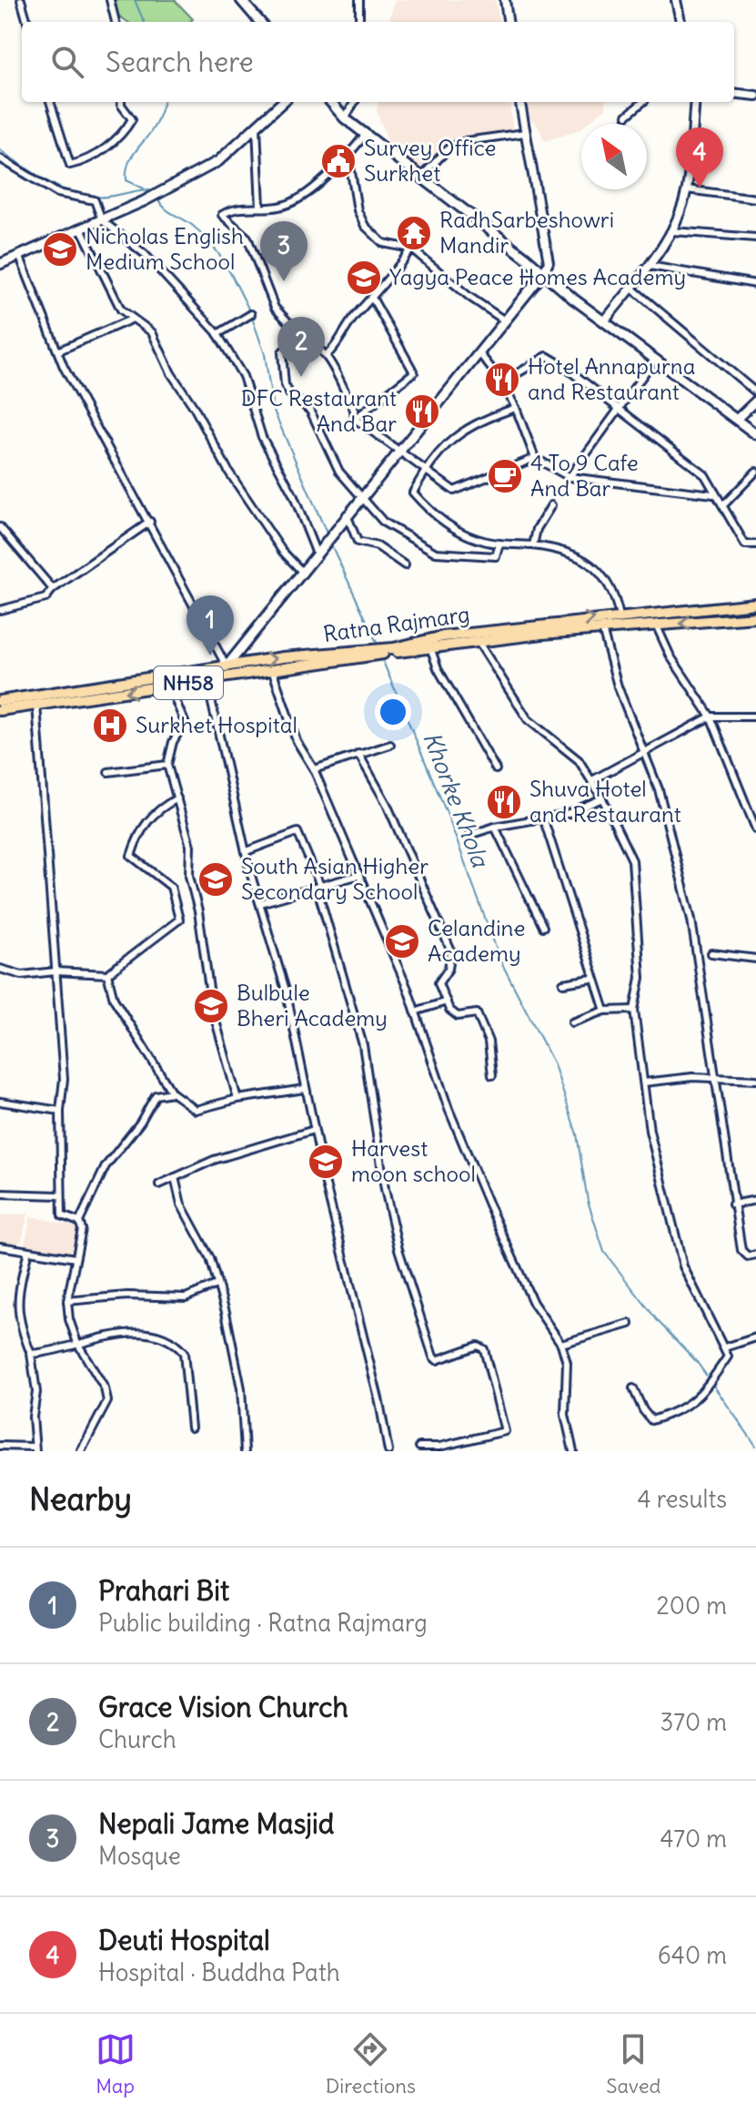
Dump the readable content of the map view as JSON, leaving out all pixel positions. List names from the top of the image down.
{
  "streets": {
    "main road": ["Ratna Rajmarg", "NH58"]
  },
  "crossings": [
    ["Ratna Rajmarg", "NH58"]
  ],
  "water": ["Khorke Khola"],
  "places": {
    "public building": ["Survey Office Surkhet"],
    "temple": ["RadhSarbeshowri Mandir"],
    "school or university": [
      "Nicholas English Medium School",
      "Yagya Peace Homes Academy",
      "South Asian Higher Secondary School",
      "Celandine Academy",
      "Bulbule Bheri Academy",
      "Harvest moon school"
    ],
    "restaurant": ["Hotel Annapurna and Restaurant", "DFC Restaurant And Bar", "Shuva Hotel and Restaurant"],
    "cafe": ["4 To 9 Cafe And Bar"],
    "hospital": ["Surkhet Hospital"]
  },
  "north": "top left",
  "page": {
    "search": "Search here",
    "pins": [
      "4",
      "3",
      "2",
      "1"
    ],
    "heading": ["Nearby", "4 results"],
    "list": [
      {
        "mark": "1",
        "name": "Prahari Bit",
        "note": "Public building · Ratna Rajmarg",
        "value": "200 m"
      },
      {
        "mark": "2",
        "name": "Grace Vision Church",
        "note": "Church",
        "value": "370 m"
      },
      {
        "mark": "3",
        "name": "Nepali Jame Masjid",
        "note": "Mosque",
        "value": "470 m"
      },
      {
        "mark": "4",
        "name": "Deuti Hospital",
        "note": "Hospital · Buddha Path",
        "value": "640 m"
      }
    ],
    "nav": ["Map", "Directions", "Saved"]
  }
}
